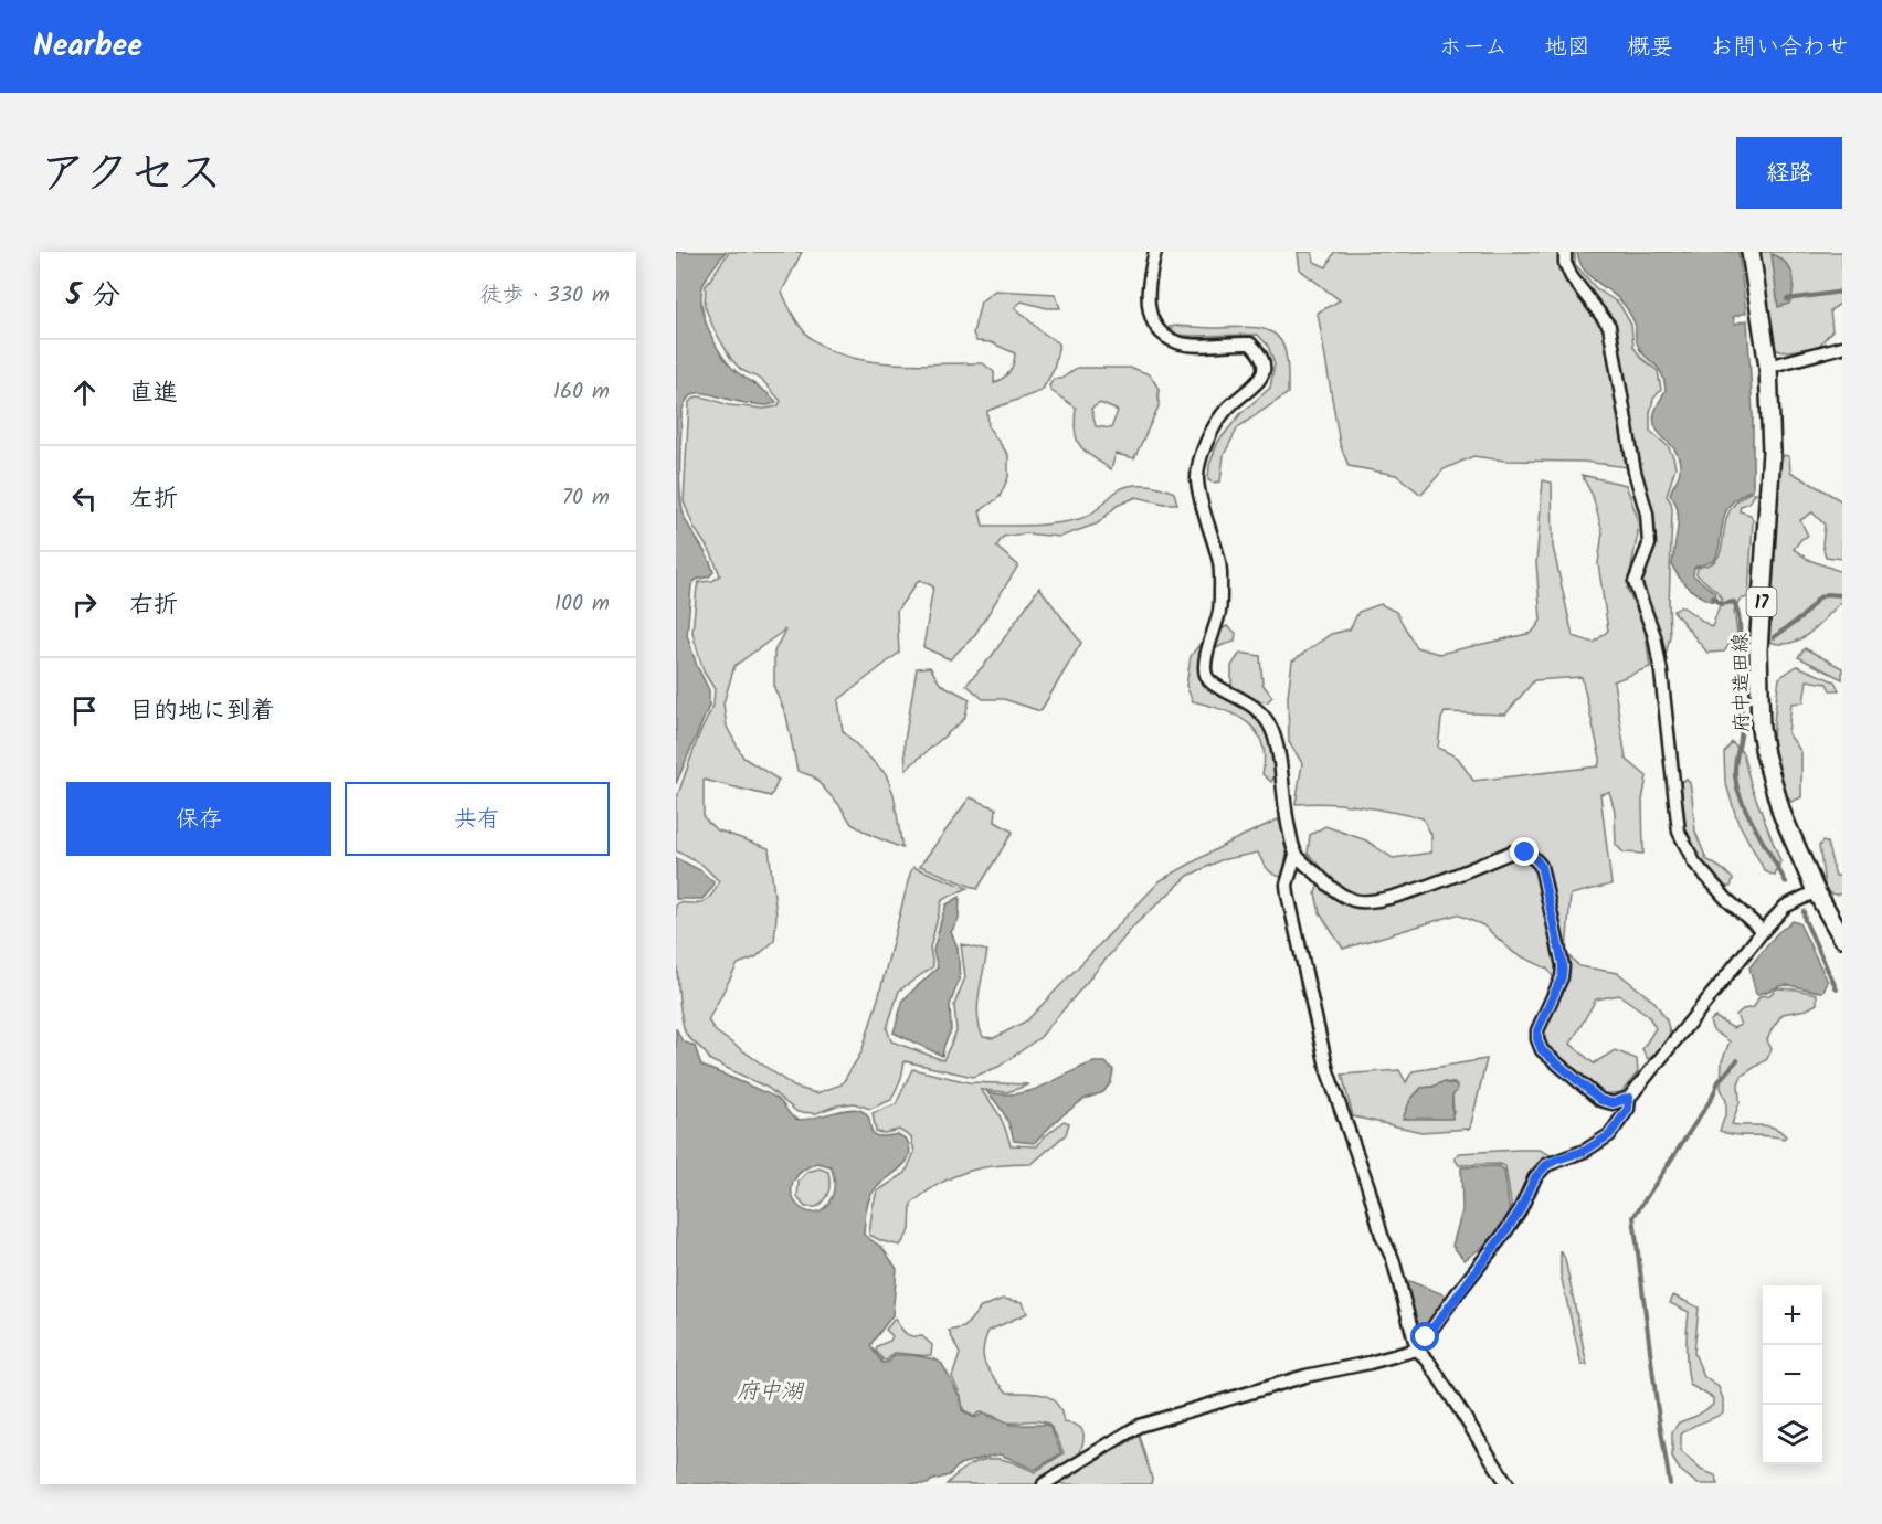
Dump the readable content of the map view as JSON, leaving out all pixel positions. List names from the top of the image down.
{
  "streets": {
    "main road": ["17", "府中造田線"]
  },
  "water": ["府中湖"],
  "page": {
    "header": "Nearbee",
    "nav": [
      "ホーム",
      "地図",
      "概要",
      "お問い合わせ"
    ],
    "title": "アクセス",
    "buttons": [
      "経路",
      ["保存", "共有"]
    ],
    "heading": ["5 分", "徒歩 · 330 m"],
    "list": [
      ["直進", "160 m"],
      ["左折", "70 m"],
      ["右折", "100 m"],
      "目的地に到着"
    ],
    "map_buttons": ["+", "−"]
  }
}
